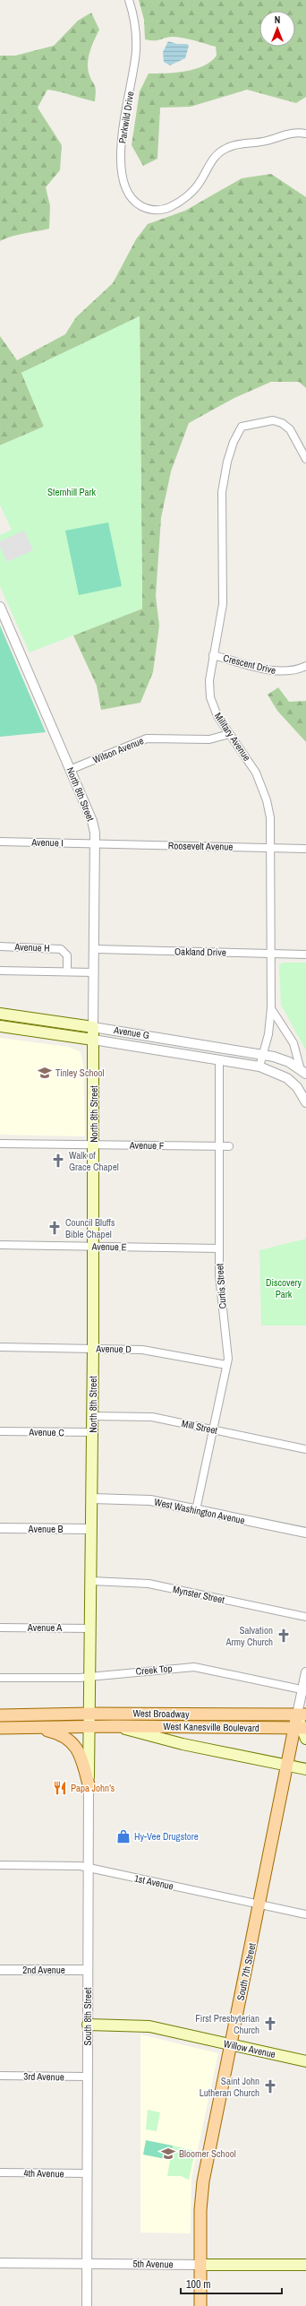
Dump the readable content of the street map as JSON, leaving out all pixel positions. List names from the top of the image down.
{
  "streets": {
    "main road": [
      "North 8th Street",
      "Avenue G",
      "West Broadway",
      "West Kanesville Boulevard",
      "South 7th Street",
      "South 8th Street",
      "Willow Avenue",
      "5th Avenue"
    ],
    "street": [
      "Parkwild Drive",
      "Crescent Drive",
      "Military Avenue",
      "Wilson Avenue",
      "Avenue I",
      "Roosevelt Avenue",
      "Avenue H",
      "Oakland Drive",
      "Avenue F",
      "Avenue E",
      "Curtis Street",
      "Avenue D",
      "Mill Street",
      "Avenue C",
      "West Washington Avenue",
      "Avenue B",
      "Mynster Street",
      "Avenue A",
      "Creek Top",
      "1st Avenue",
      "2nd Avenue",
      "3rd Avenue",
      "4th Avenue"
    ]
  },
  "crossings": [
    ["Crescent Drive", "Military Avenue"],
    ["Military Avenue", "Wilson Avenue"],
    ["Military Avenue", "Roosevelt Avenue"],
    ["Military Avenue", "Oakland Drive"],
    ["Military Avenue", "Avenue G"],
    ["Wilson Avenue", "North 8th Street"],
    ["North 8th Street", "Avenue I"],
    ["North 8th Street", "Roosevelt Avenue"],
    ["North 8th Street", "Oakland Drive"],
    ["North 8th Street", "Avenue G"],
    ["North 8th Street", "Avenue F"],
    ["North 8th Street", "Avenue E"],
    ["North 8th Street", "Avenue D"],
    ["North 8th Street", "Mill Street"],
    ["North 8th Street", "Avenue C"],
    ["North 8th Street", "West Washington Avenue"],
    ["North 8th Street", "Avenue B"],
    ["North 8th Street", "Mynster Street"],
    ["North 8th Street", "Avenue A"],
    ["North 8th Street", "Creek Top"],
    ["North 8th Street", "West Broadway"],
    ["North 8th Street", "South 8th Street"],
    ["Avenue I", "Roosevelt Avenue"],
    ["Avenue G", "Curtis Street"],
    ["Avenue F", "Curtis Street"],
    ["Avenue E", "Curtis Street"],
    ["Curtis Street", "Avenue D"],
    ["Curtis Street", "Mill Street"],
    ["Curtis Street", "West Washington Avenue"],
    ["West Broadway", "West Kanesville Boulevard"],
    ["West Broadway", "South 7th Street"],
    ["West Broadway", "South 8th Street"],
    ["West Kanesville Boulevard", "South 7th Street"],
    ["1st Avenue", "South 7th Street"],
    ["1st Avenue", "South 8th Street"],
    ["2nd Avenue", "South 8th Street"],
    ["South 7th Street", "Willow Avenue"],
    ["South 7th Street", "5th Avenue"],
    ["South 8th Street", "Willow Avenue"],
    ["South 8th Street", "3rd Avenue"],
    ["South 8th Street", "4th Avenue"],
    ["South 8th Street", "5th Avenue"]
  ],
  "parks": ["Sternhill Park", "Discovery Park"],
  "places": {
    "school or university": ["Tinley School", "Bloomer School"],
    "church": [
      "Walk of Grace Chapel",
      "Council Bluffs Bible Chapel",
      "Salvation Army Church",
      "First Presbyterian Church",
      "Saint John Lutheran Church"
    ],
    "restaurant": ["Papa John's"],
    "shop": ["Hy-Vee Drugstore"]
  },
  "scale_bar": "100 m",
  "north": "top"
}
